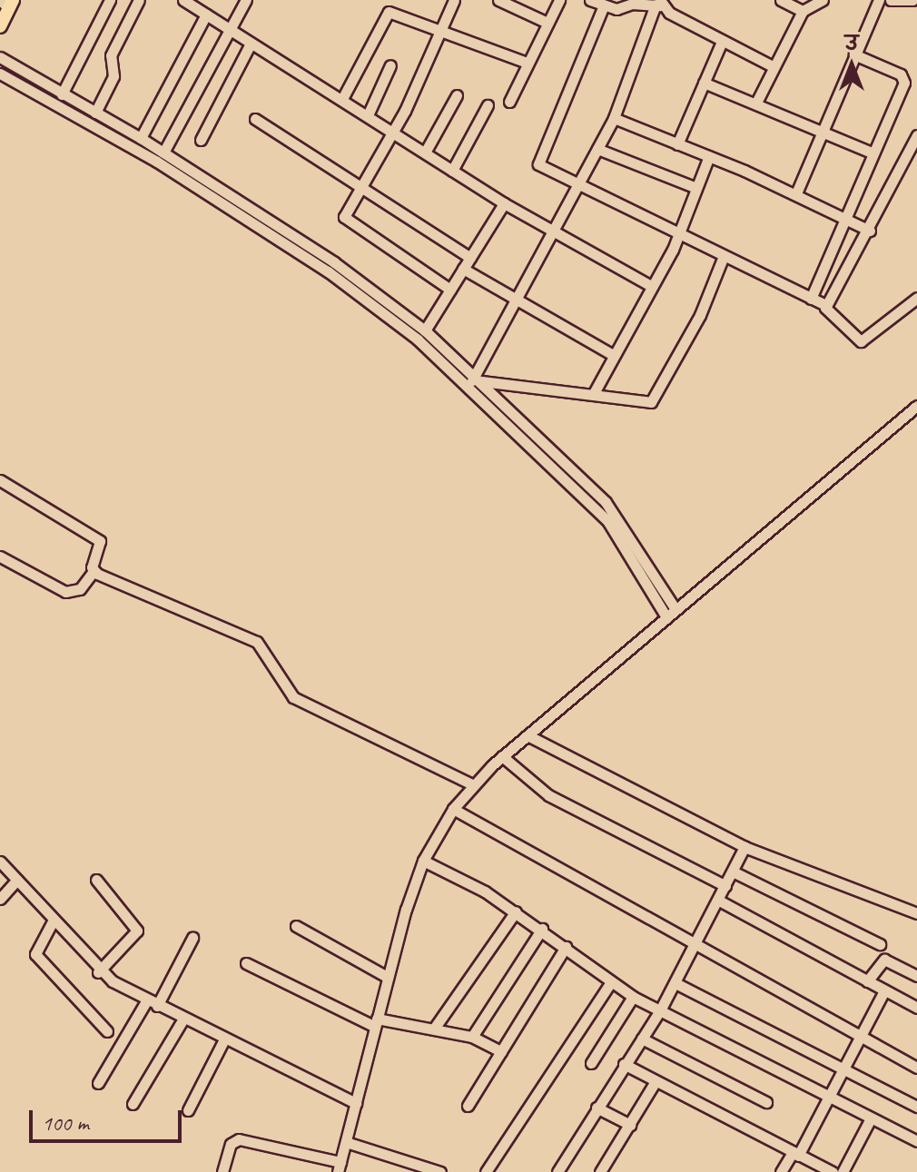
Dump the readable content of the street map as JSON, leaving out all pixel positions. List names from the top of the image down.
{
  "scale_bar": "100 m",
  "north": "top"
}
